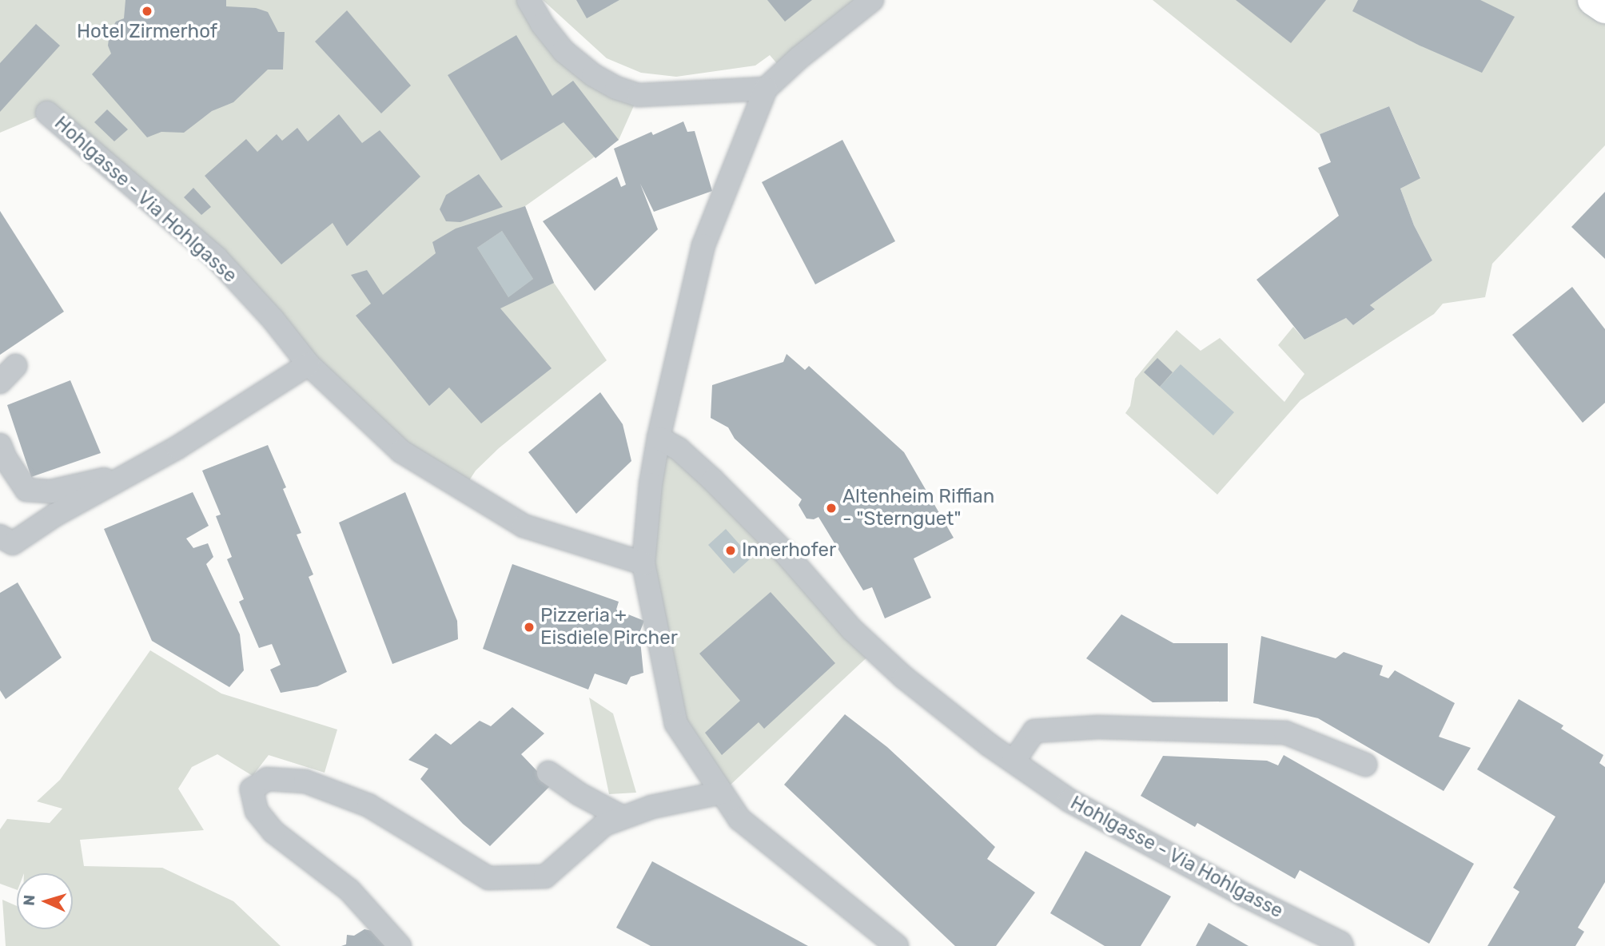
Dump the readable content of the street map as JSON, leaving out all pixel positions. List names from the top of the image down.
{
  "streets": {
    "lane": ["Hohlgasse - Via Hohlgasse"]
  },
  "places": [
    "Hotel Zirmerhof",
    "Altenheim Riffian - \"Sternguet\"",
    "Innerhofer",
    "Pizzeria + Eisdiele Pircher"
  ],
  "north": "left"
}
